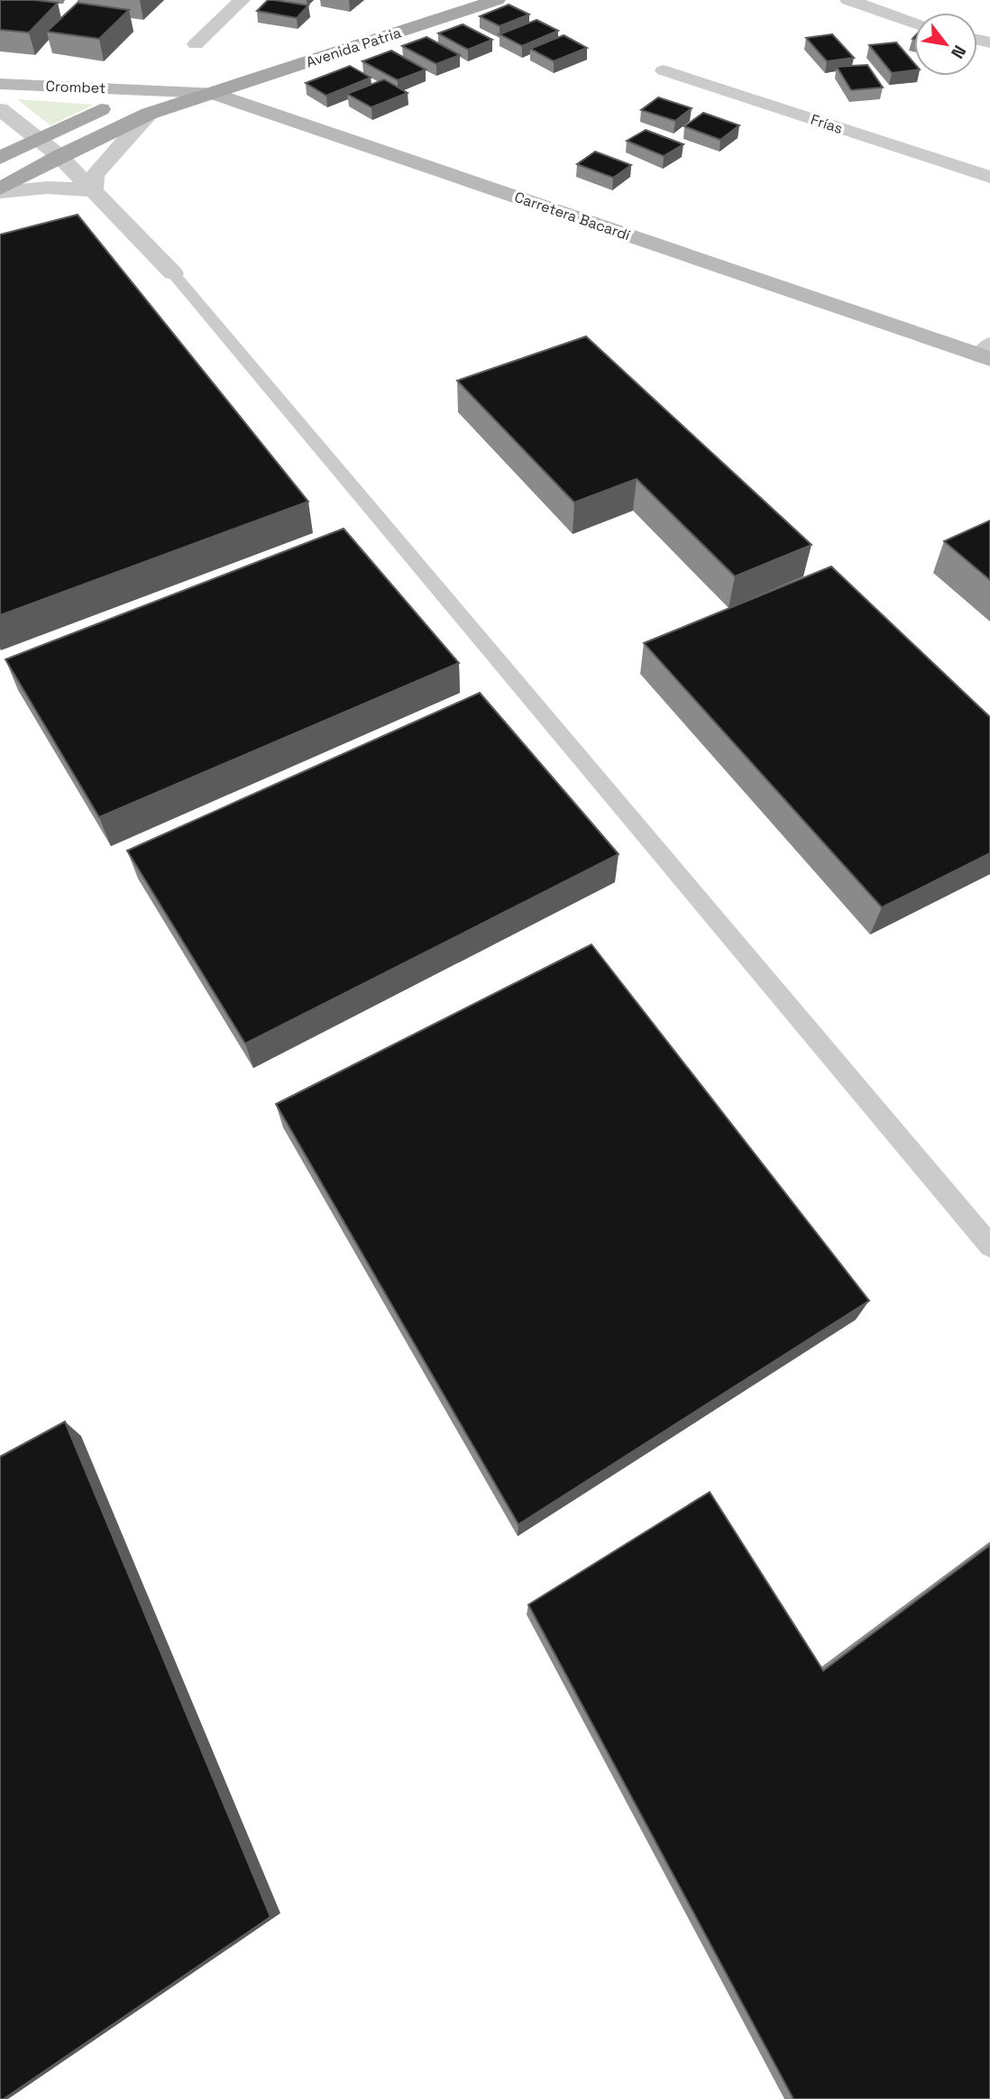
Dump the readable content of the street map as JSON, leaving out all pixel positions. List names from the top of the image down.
{
  "streets": {
    "main road": ["Avenida Patria"],
    "street": ["Crombet", "Frías", "Carretera Bacardí"]
  },
  "crossings": [
    ["Avenida Patria", "Carretera Bacardí"],
    ["Crombet", "Carretera Bacardí"]
  ],
  "north": "bottom right"
}
